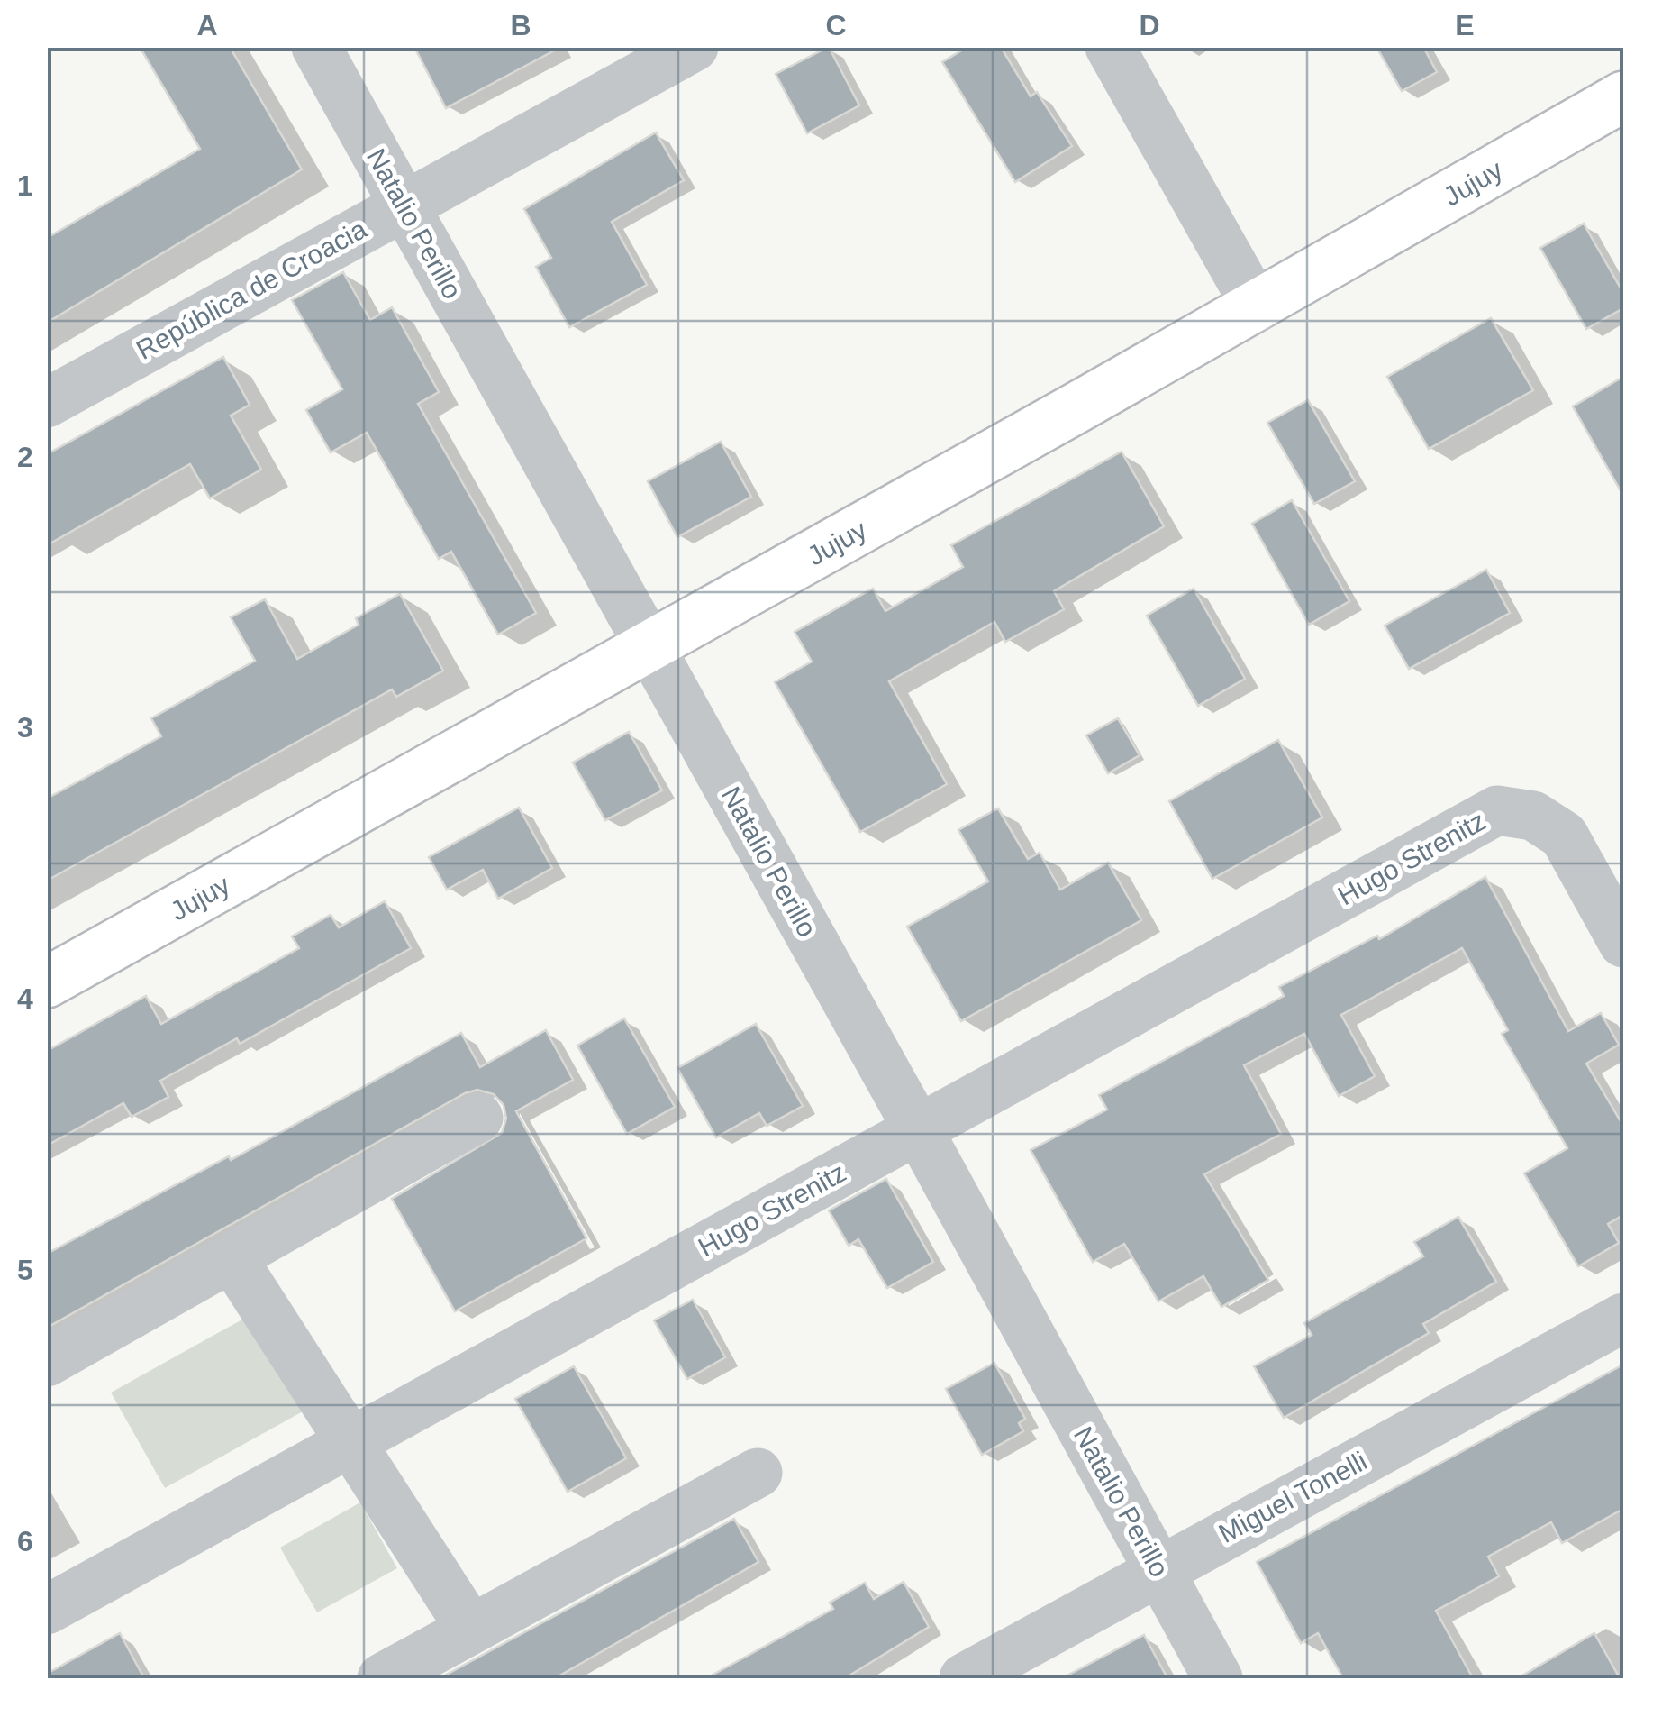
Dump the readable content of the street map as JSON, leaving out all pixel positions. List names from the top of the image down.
{
  "streets": {
    "main road": ["Jujuy"],
    "street": [
      "Natalio Perillo",
      "República de Croacia",
      "Hugo Strenitz",
      "Miguel Tonelli"
    ]
  },
  "crossings": [
    ["Jujuy", "Natalio Perillo"],
    ["Natalio Perillo", "República de Croacia"],
    ["Natalio Perillo", "Hugo Strenitz"],
    ["Natalio Perillo", "Miguel Tonelli"]
  ],
  "grid": {
    "columns": [
      "A",
      "B",
      "C",
      "D",
      "E"
    ],
    "rows": [
      "1",
      "2",
      "3",
      "4",
      "5",
      "6"
    ]
  }
}
